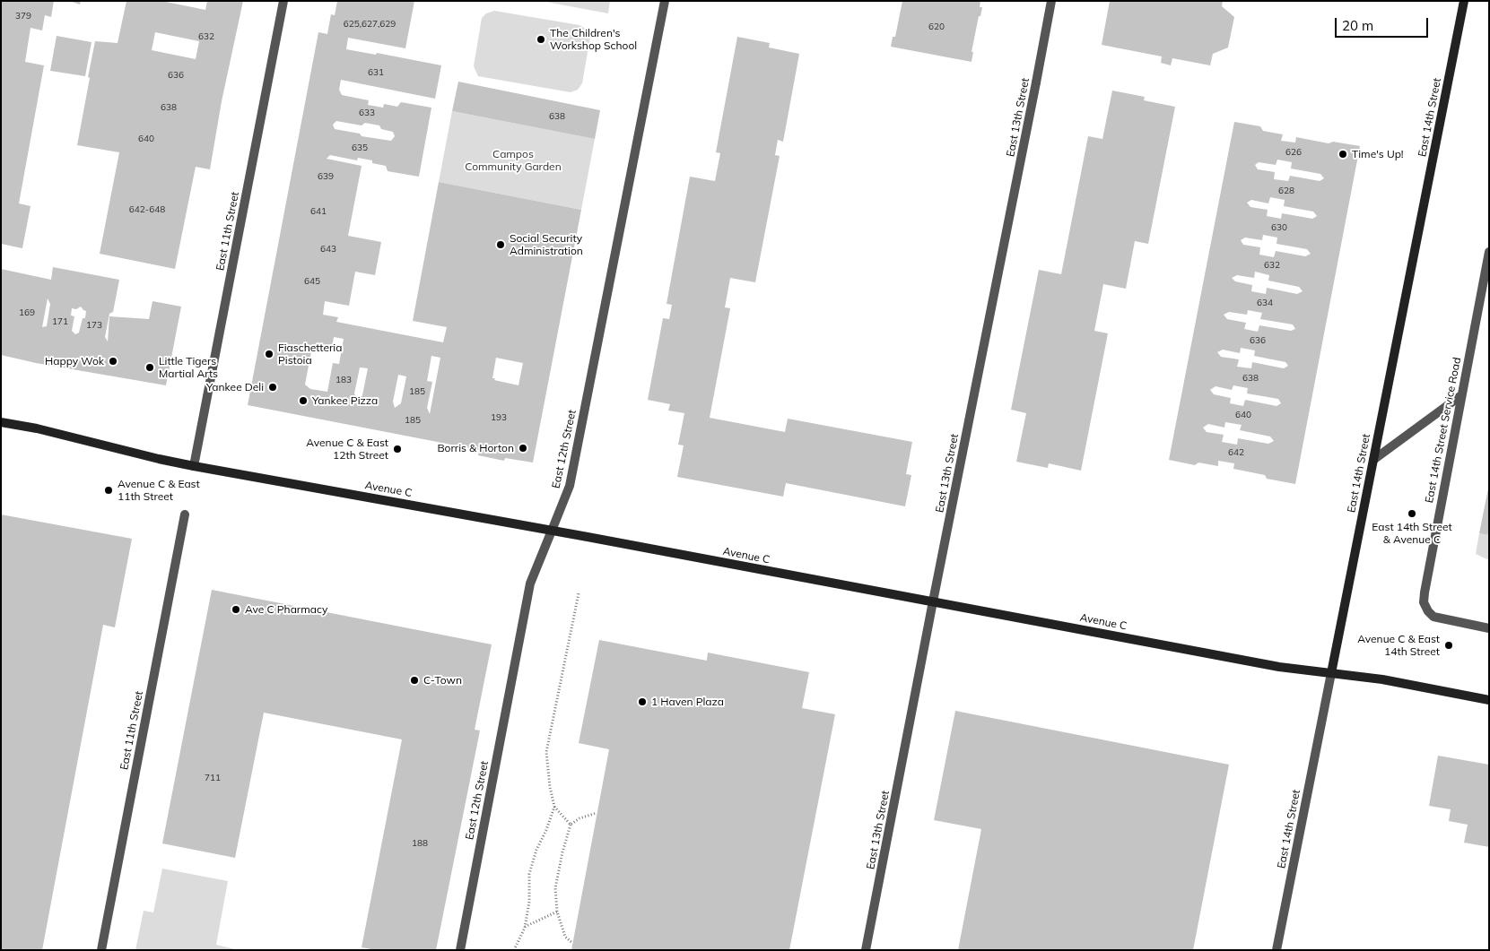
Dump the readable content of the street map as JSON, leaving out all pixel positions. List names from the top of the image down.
{
  "streets": {
    "main road": ["East 14th Street", "Avenue C"],
    "street": [
      "East 13th Street",
      "East 11th Street",
      "East 14th Street Service Road",
      "East 12th Street"
    ]
  },
  "crossings": [
    ["East 13th Street", "Avenue C"],
    ["East 14th Street", "Avenue C"],
    ["East 11th Street", "Avenue C"],
    ["East 12th Street", "Avenue C"]
  ],
  "parks": ["Campos Community Garden"],
  "places": [
    "The Children's Workshop School",
    "Time's Up!",
    "Social Security Administration",
    "Fiaschetteria Pistoia",
    "Happy Wok",
    "Little Tigers Martial Arts",
    "Yankee Deli",
    "Yankee Pizza",
    "Borris & Horton",
    "Avenue C & East 12th Street",
    "Avenue C & East 11th Street",
    "East 14th Street & Avenue C",
    "Ave C Pharmacy",
    "Avenue C & East 14th Street",
    "C-Town",
    "1 Haven Plaza"
  ],
  "house_numbers": [
    "379",
    "625,627,629",
    "620",
    "632",
    "631",
    "636",
    "638",
    "633",
    "638",
    "640",
    "635",
    "626",
    "639",
    "628",
    "642-648",
    "641",
    "630",
    "643",
    "632",
    "645",
    "634",
    "169",
    "171",
    "173",
    "636",
    "638",
    "183",
    "185",
    "640",
    "193",
    "185",
    "642",
    "711",
    "188"
  ],
  "scale_bar": "20 m"
}
